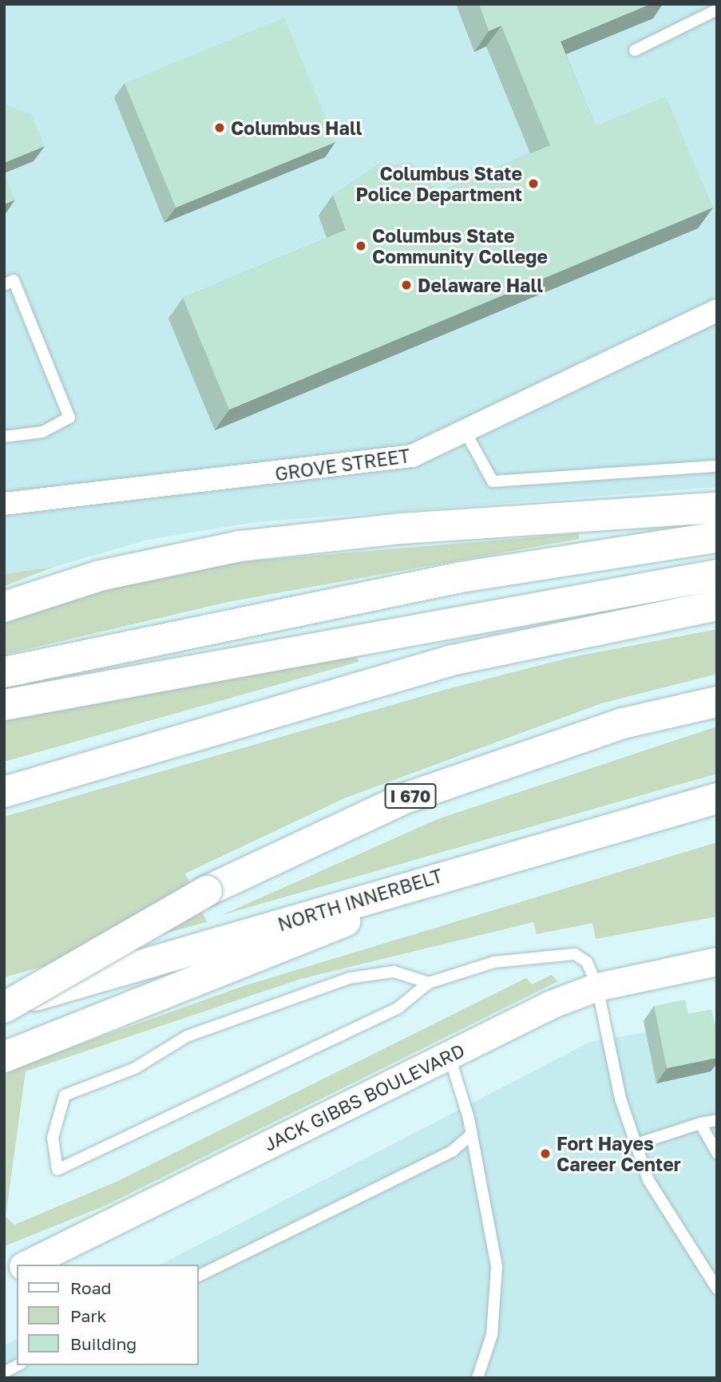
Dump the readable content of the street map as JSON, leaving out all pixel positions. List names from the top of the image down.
{
  "streets": {
    "highway": ["I 670", "NORTH INNERBELT"],
    "street": ["GROVE STREET", "JACK GIBBS BOULEVARD"]
  },
  "crossings": [
    ["I 670", "NORTH INNERBELT"]
  ],
  "places": [
    "Columbus Hall",
    "Columbus State Police Department",
    "Columbus State Community College",
    "Delaware Hall",
    "Fort Hayes Career Center"
  ],
  "legend": ["Road", "Park", "Building"]
}
